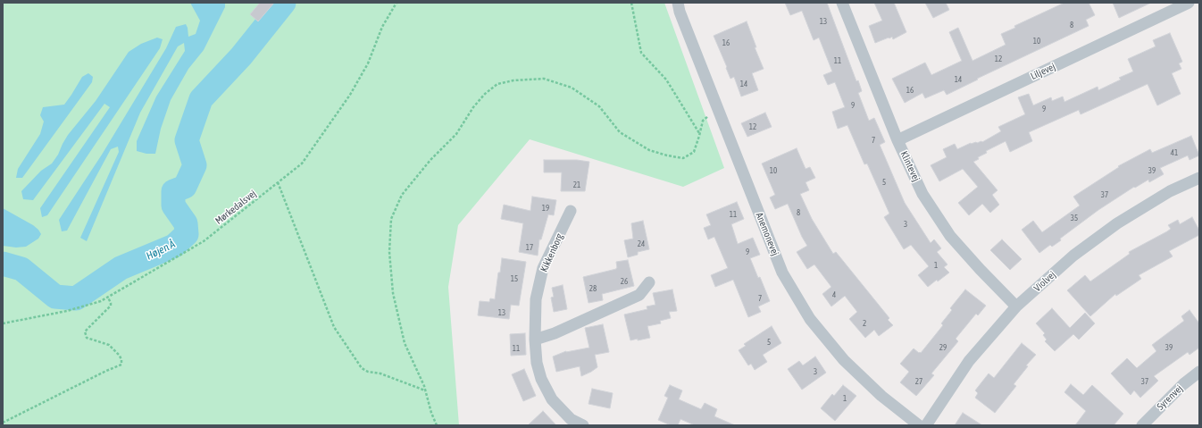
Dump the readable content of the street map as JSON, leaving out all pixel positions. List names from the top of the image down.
{
  "streets": {
    "street": [
      "Liljevej",
      "Klintevej",
      "Anemonevej",
      "Kikkenborg",
      "Violvej",
      "Syrenvej"
    ],
    "path": ["Mørkedalsvej"]
  },
  "crossings": [
    ["Liljevej", "Klintevej"],
    ["Klintevej", "Violvej"]
  ],
  "water": ["Højen Å"],
  "house_numbers": [
    "13",
    "8",
    "10",
    "16",
    "12",
    "11",
    "14",
    "14",
    "16",
    "9",
    "9",
    "12",
    "7",
    "41",
    "10",
    "39",
    "5",
    "21",
    "37",
    "19",
    "8",
    "11",
    "35",
    "3",
    "24",
    "17",
    "9",
    "1",
    "15",
    "26",
    "28",
    "4",
    "7",
    "13",
    "2",
    "5",
    "29",
    "39",
    "11",
    "3",
    "27",
    "37",
    "1"
  ]
}
